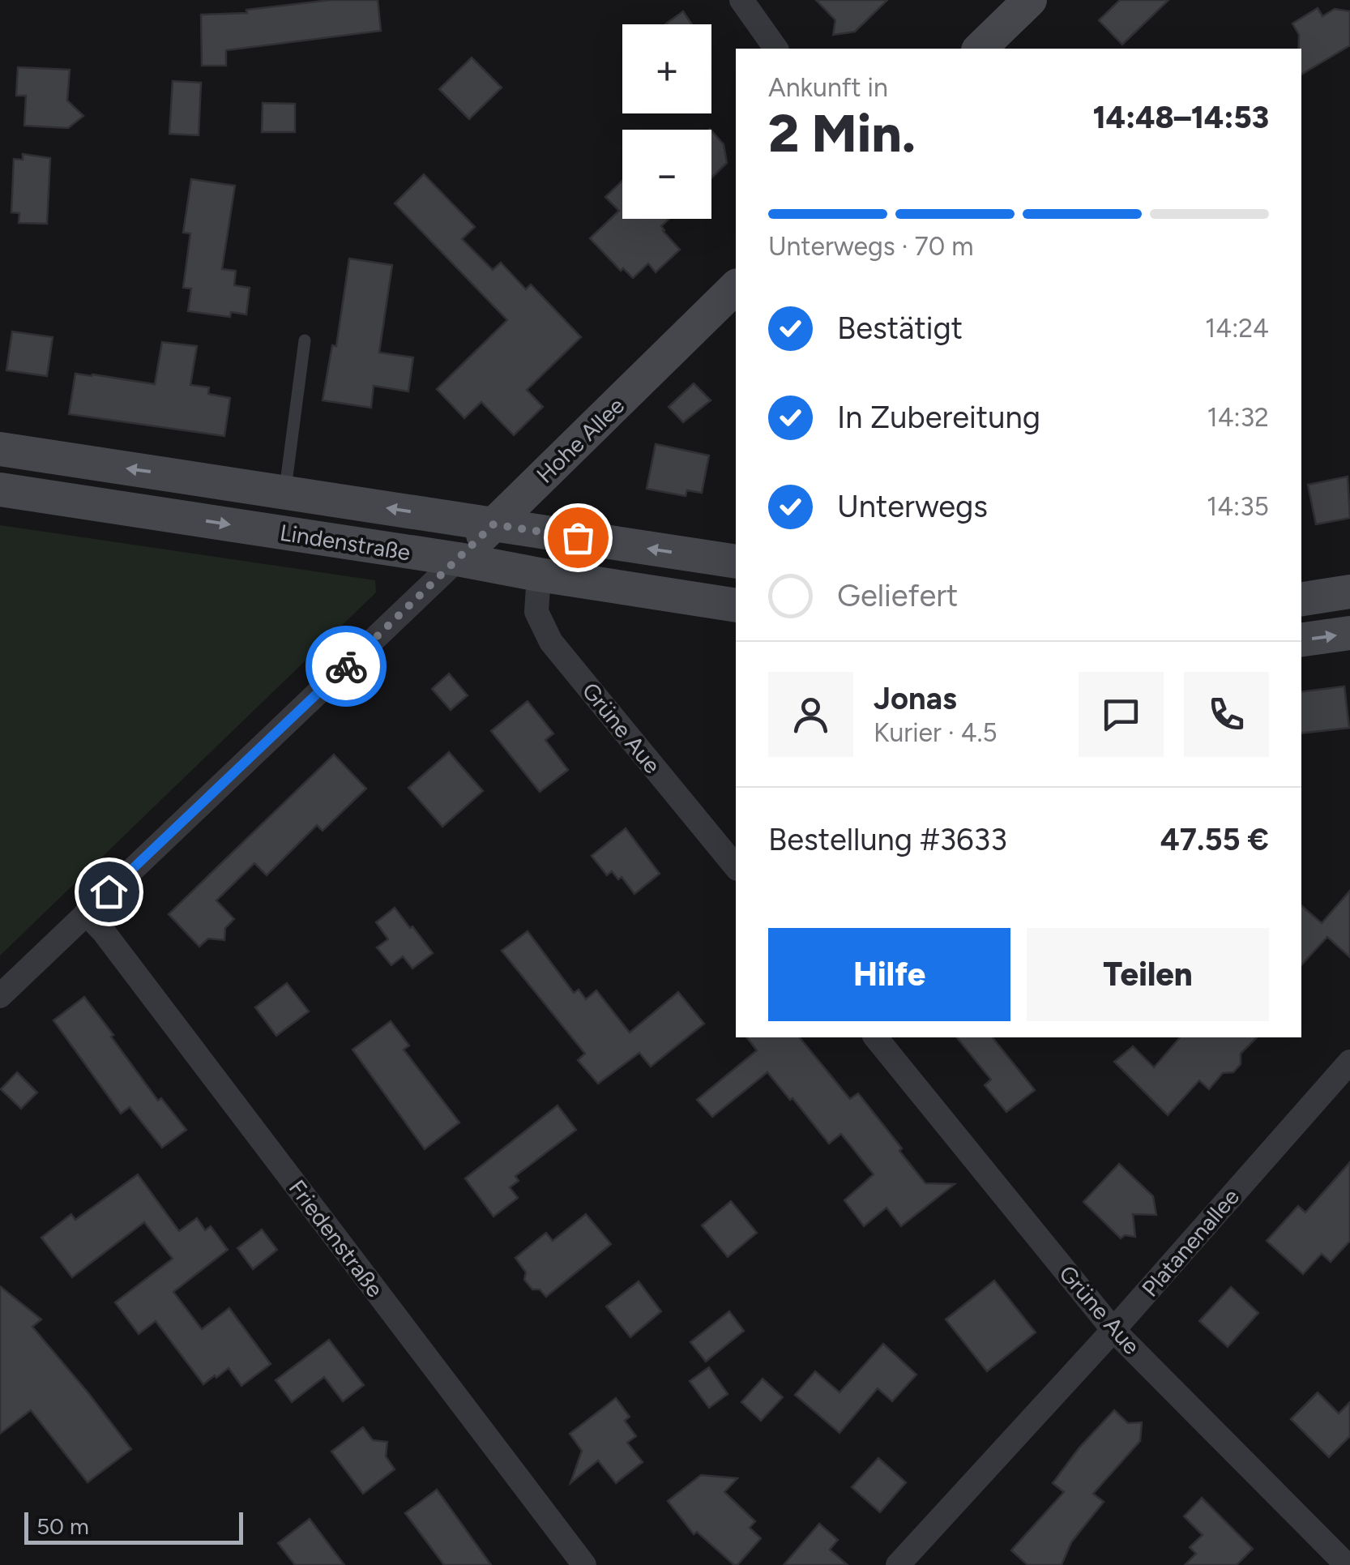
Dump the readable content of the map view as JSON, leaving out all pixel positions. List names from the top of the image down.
{
  "streets": {
    "street": [
      "Hohe Allee",
      "Lindenstraße",
      "Grüne Aue",
      "Friedenstraße",
      "Platanenallee"
    ]
  },
  "crossings": [
    ["Hohe Allee", "Lindenstraße"],
    ["Hohe Allee", "Friedenstraße"],
    ["Lindenstraße", "Grüne Aue"],
    ["Grüne Aue", "Platanenallee"]
  ],
  "scale_bar": "50 m",
  "page": {
    "map_buttons": ["+", "−"],
    "heading": ["2 Min.", "Ankunft in", "14:48–14:53"],
    "panel": [
      "Jonas",
      "Kurier · 4.5",
      "Bestellung #3633",
      "47.55 €"
    ],
    "bar": "Unterwegs · 70 m",
    "list": [
      ["Bestätigt", "14:24"],
      ["In Zubereitung", "14:32"],
      ["Unterwegs", "14:35"],
      "Geliefert"
    ],
    "buttons": ["Hilfe", "Teilen"],
    "scale": "50 m"
  }
}
